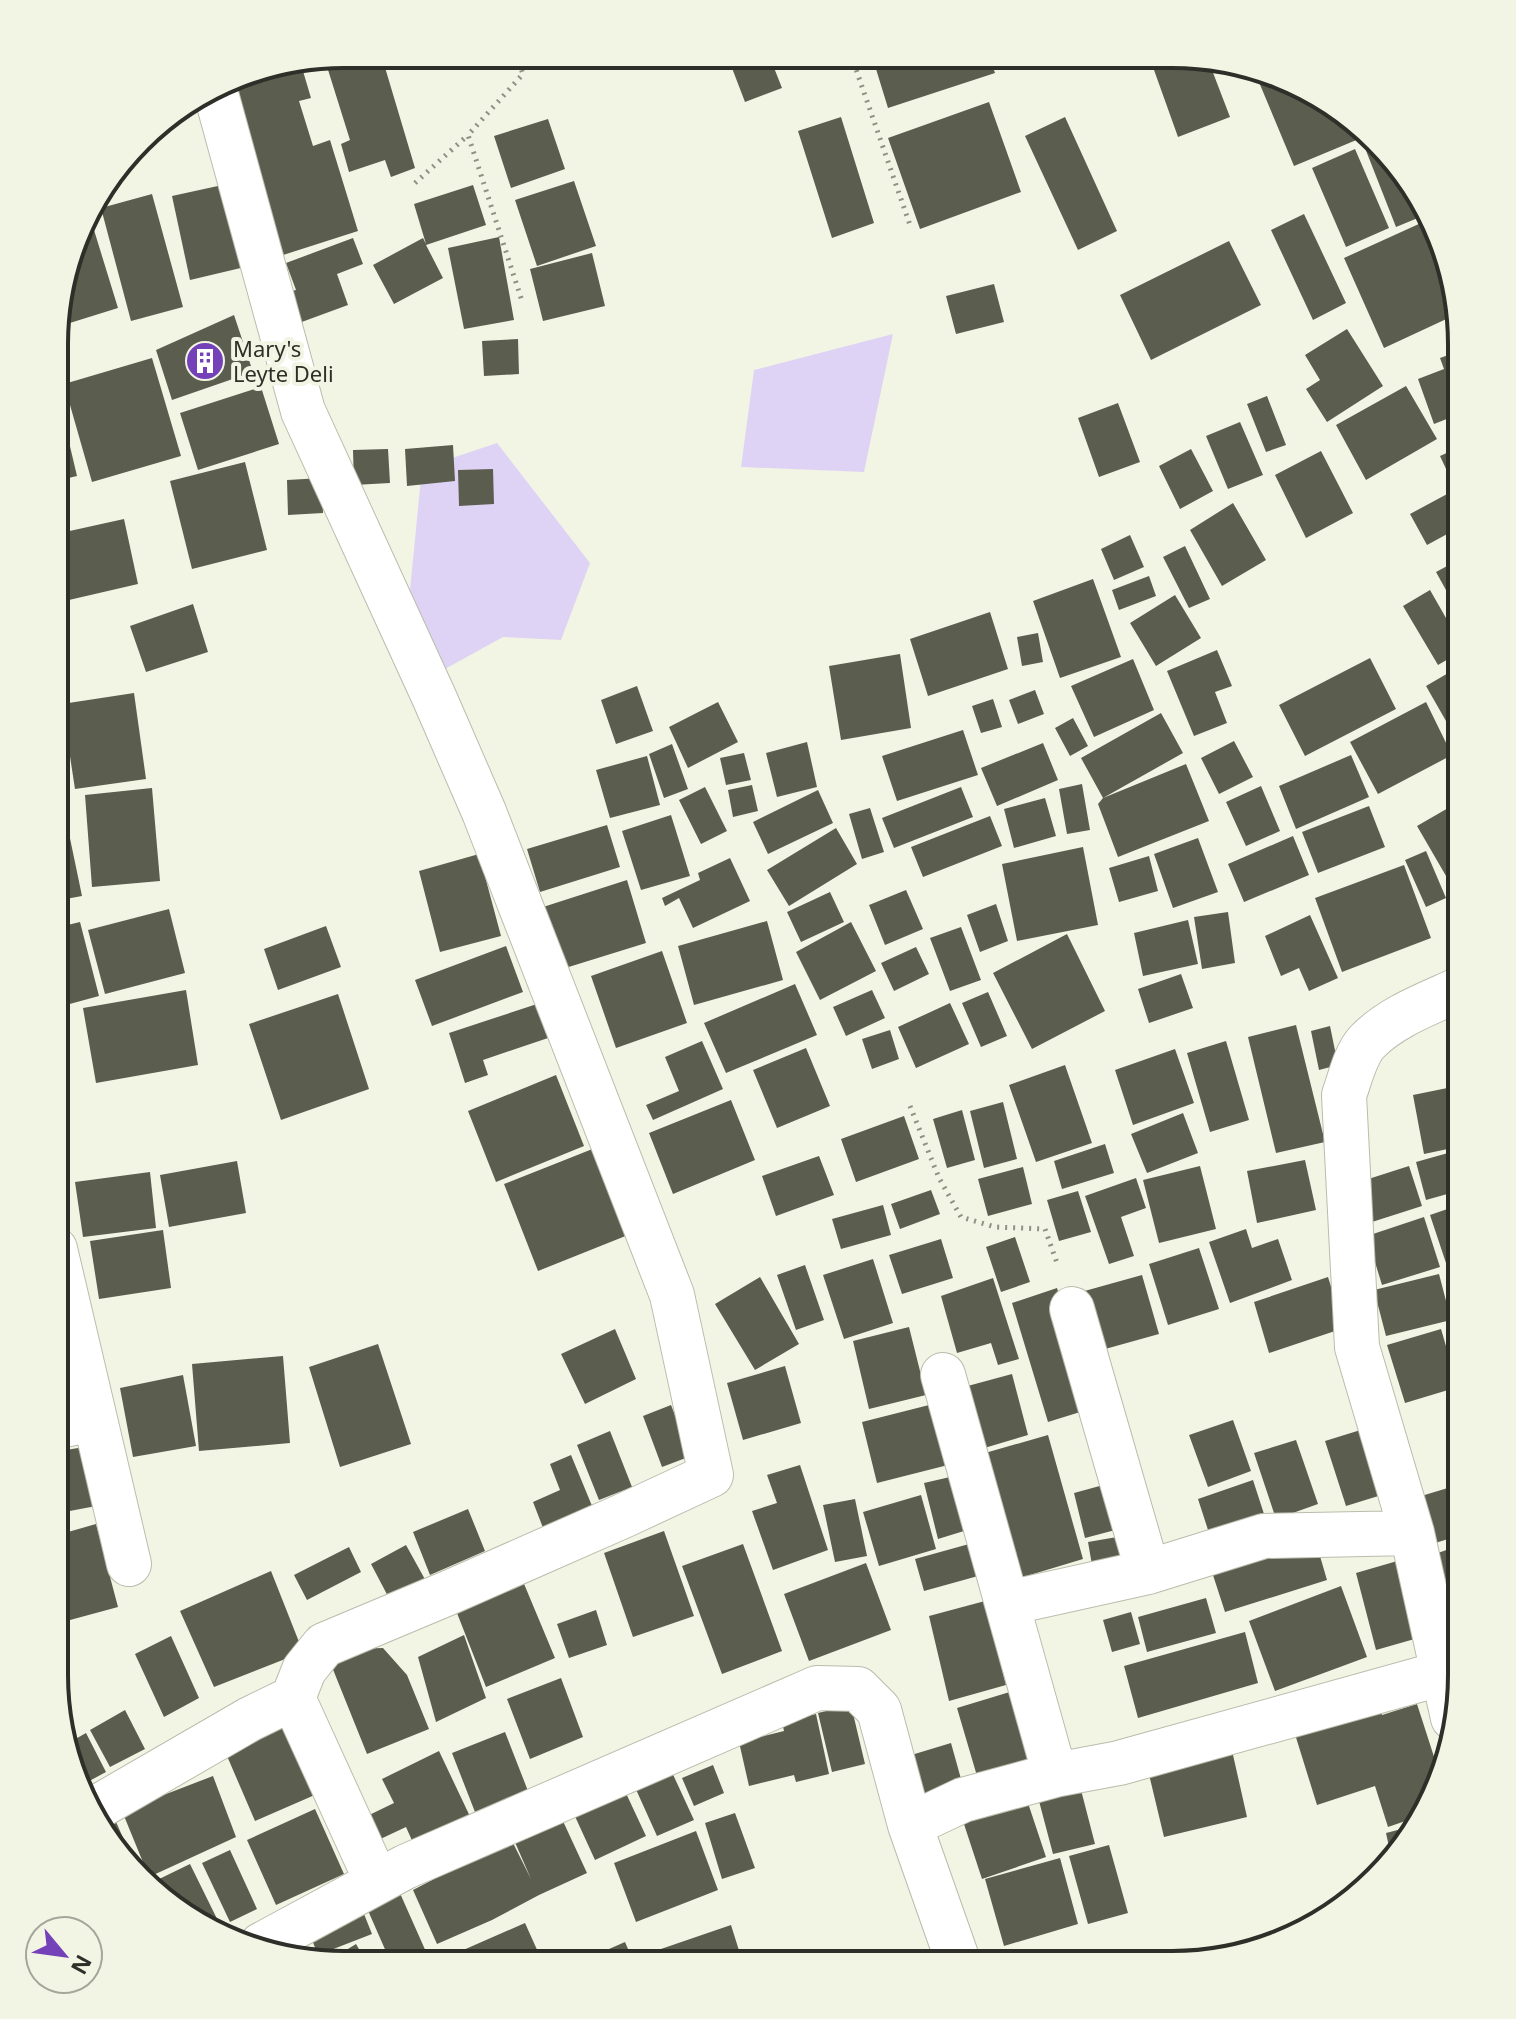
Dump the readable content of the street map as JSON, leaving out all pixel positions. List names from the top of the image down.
{
  "places": {
    "building": ["Mary's Leyte Deli"]
  },
  "north": "bottom right"
}
